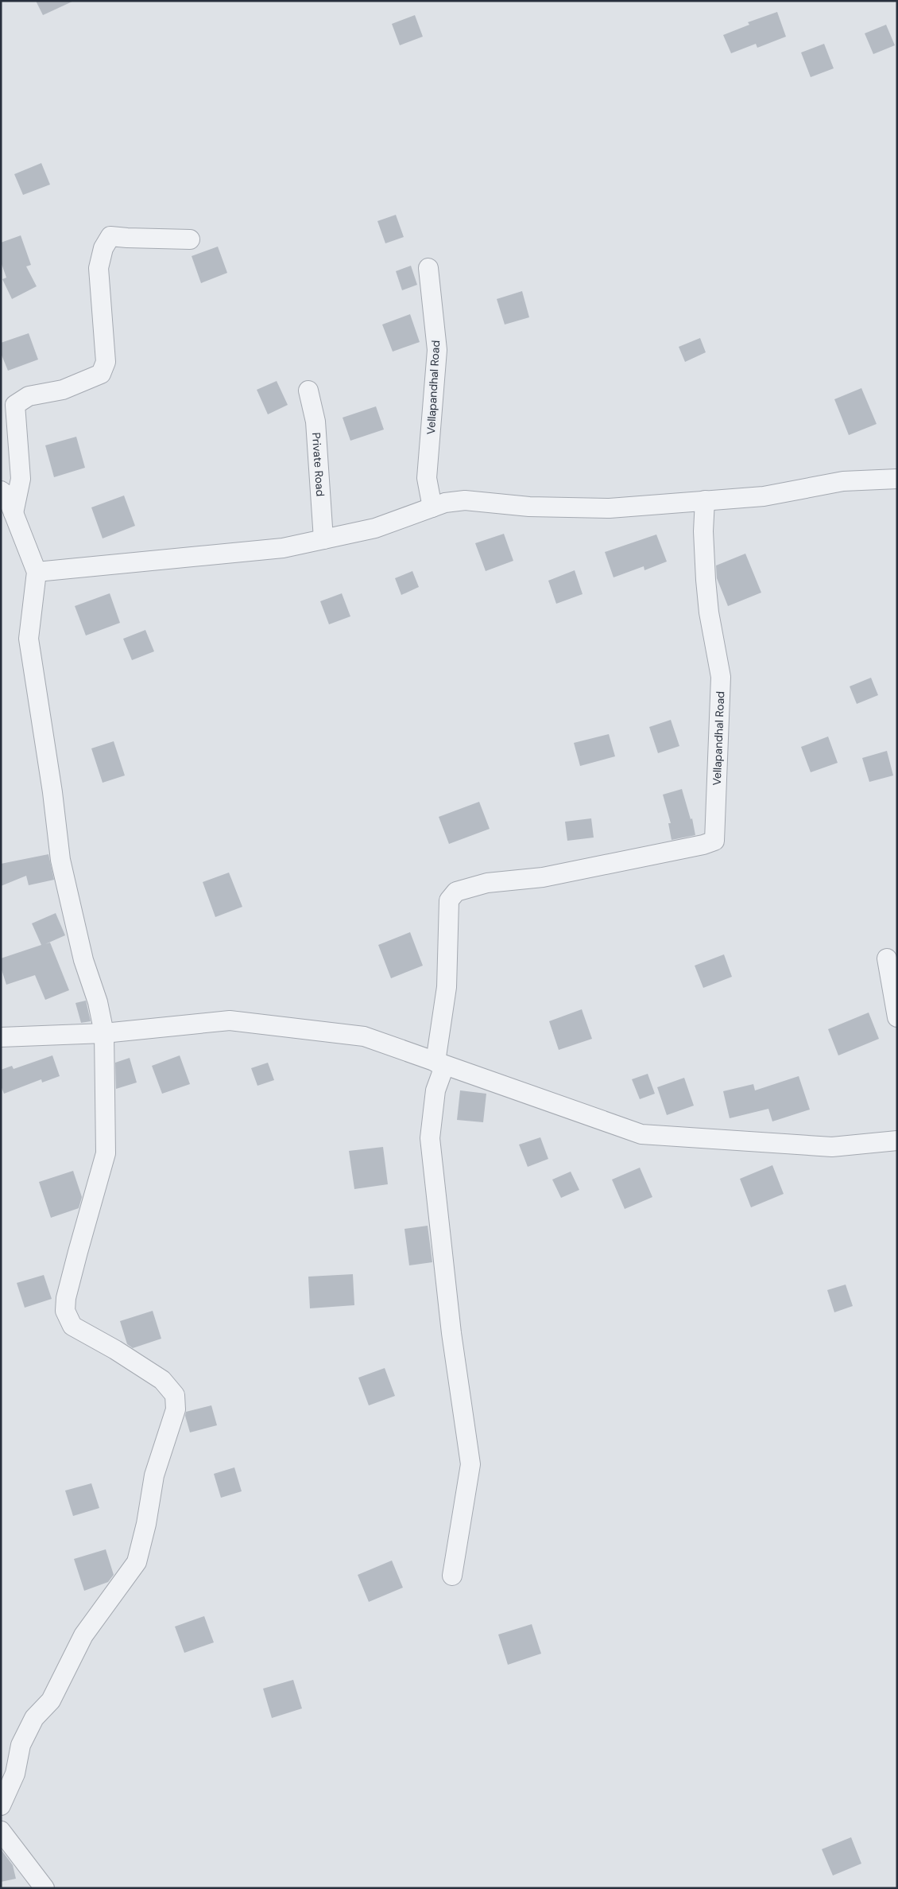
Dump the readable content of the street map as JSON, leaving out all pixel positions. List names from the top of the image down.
{
  "streets": {
    "street": ["Vellapandhal Road", "Private Road"]
  }
}
